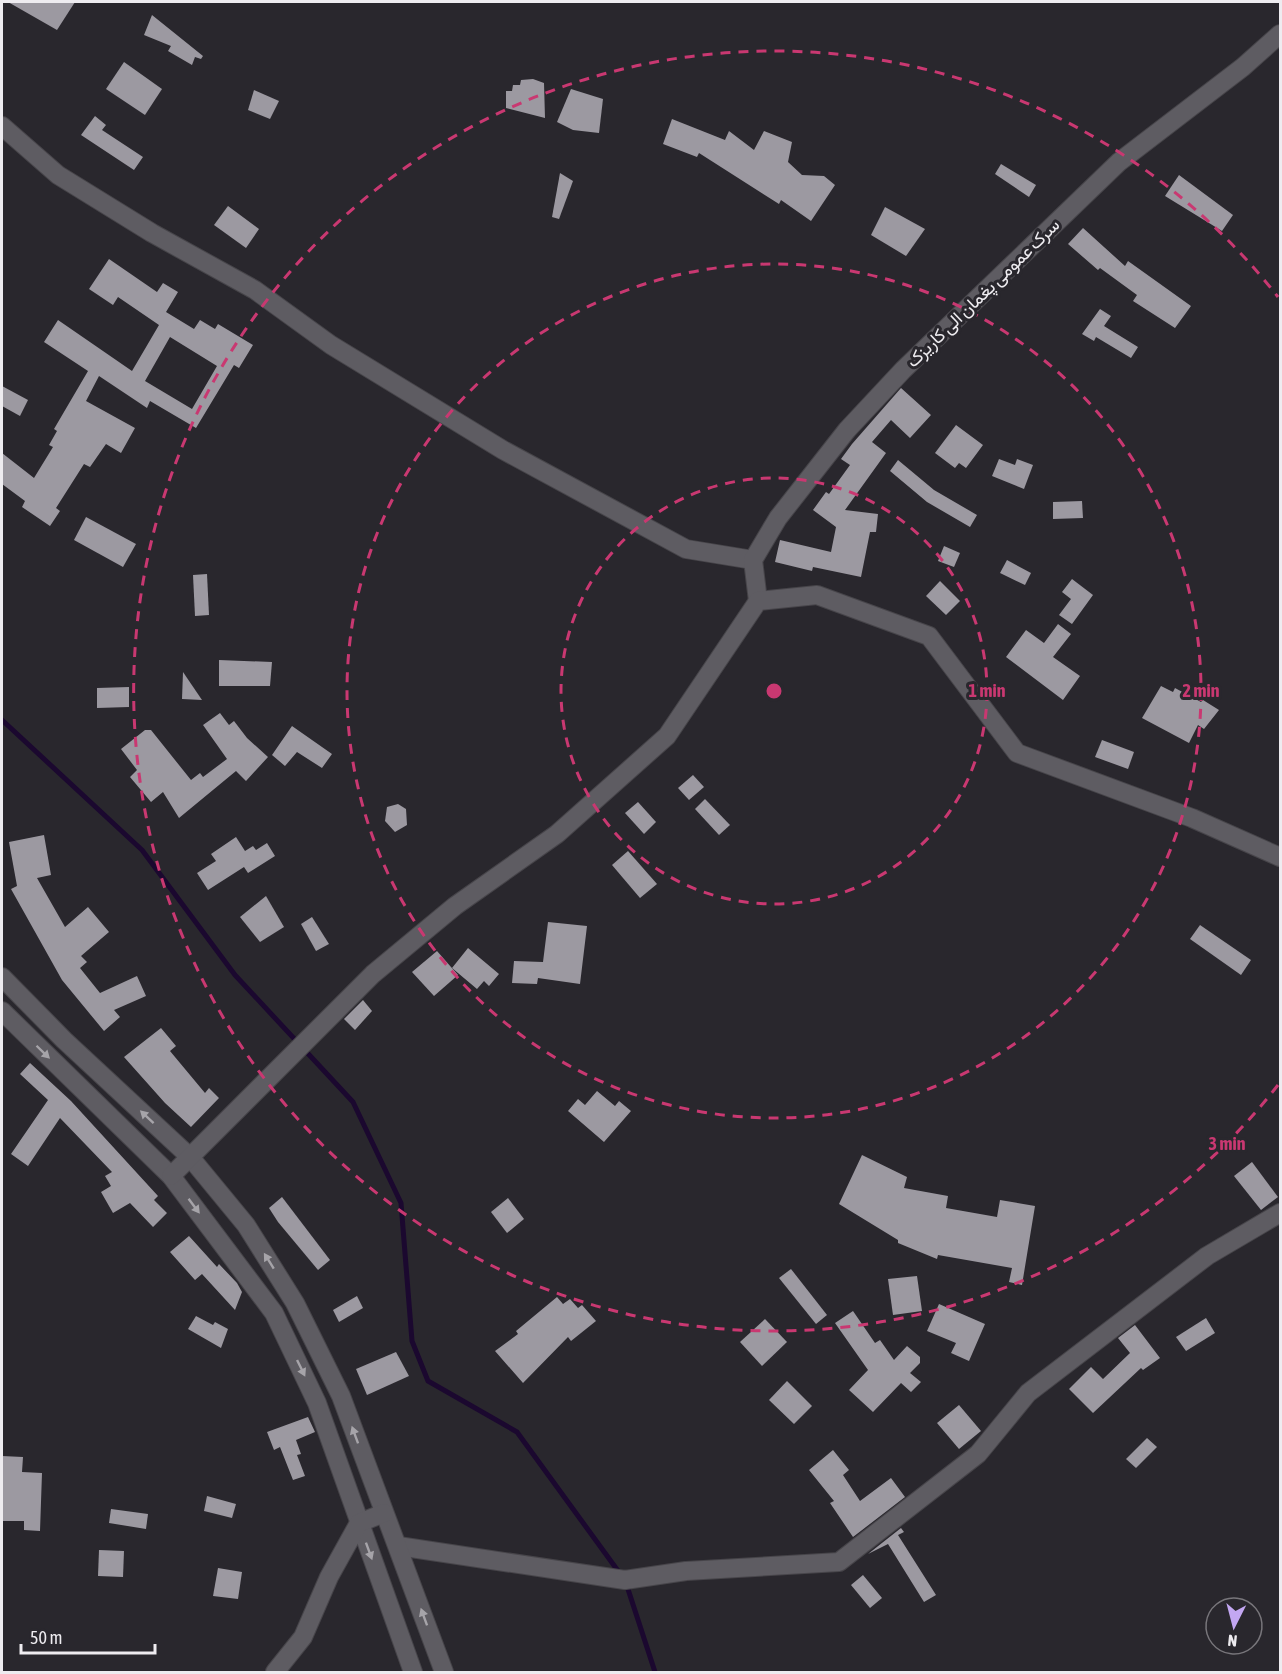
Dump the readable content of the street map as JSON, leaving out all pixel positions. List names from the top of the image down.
{
  "streets": {
    "street": ["سرک عمومی پغمان الی کاریزک"]
  },
  "scale_bar": "50 m",
  "north": "bottom",
  "rings": ["1 min", "2 min", "3 min"]
}
